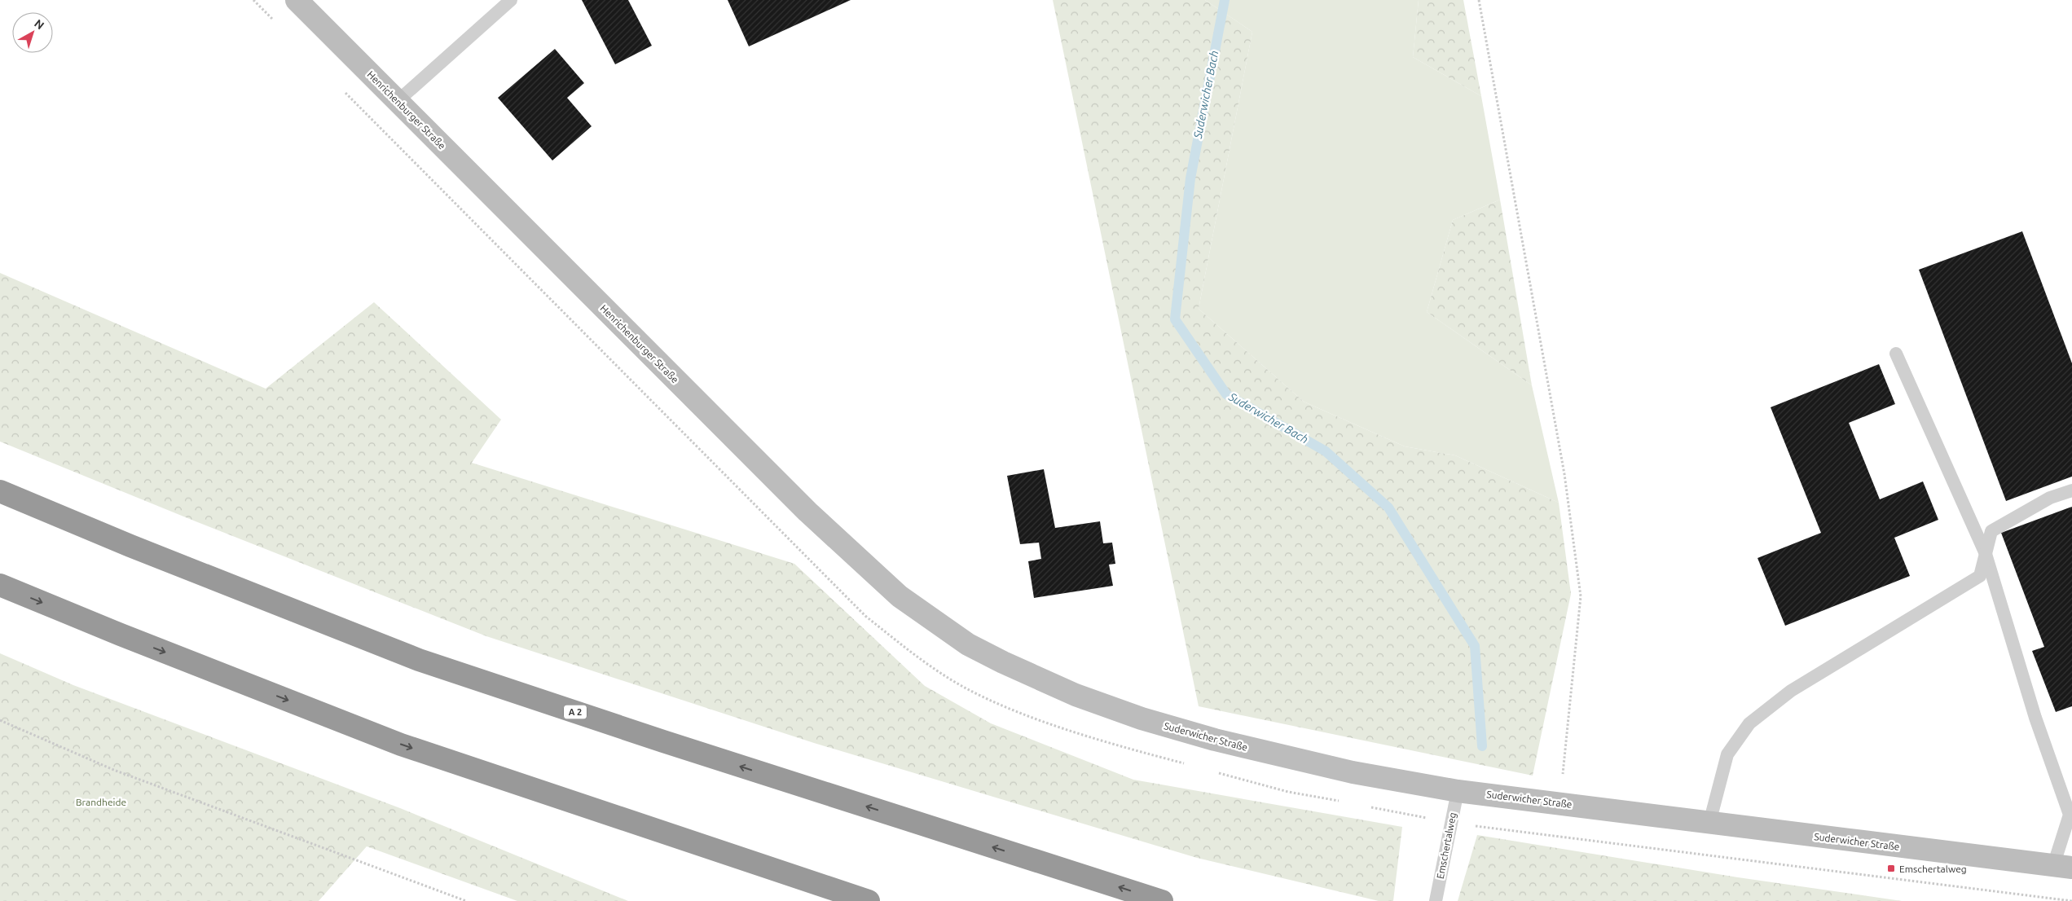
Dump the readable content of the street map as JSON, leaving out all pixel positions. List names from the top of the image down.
{
  "streets": {
    "highway": ["A 2"],
    "main road": ["Henrichenburger Straße", "Suderwicher Straße"],
    "lane": ["Emschertalweg"]
  },
  "crossings": [
    ["Henrichenburger Straße", "Suderwicher Straße"],
    ["Suderwicher Straße", "Emschertalweg"]
  ],
  "water": ["Suderwicher Bach"],
  "parks": ["Brandheide"],
  "places": {
    "transit": ["Emschertalweg"]
  },
  "north": "top right"
}
